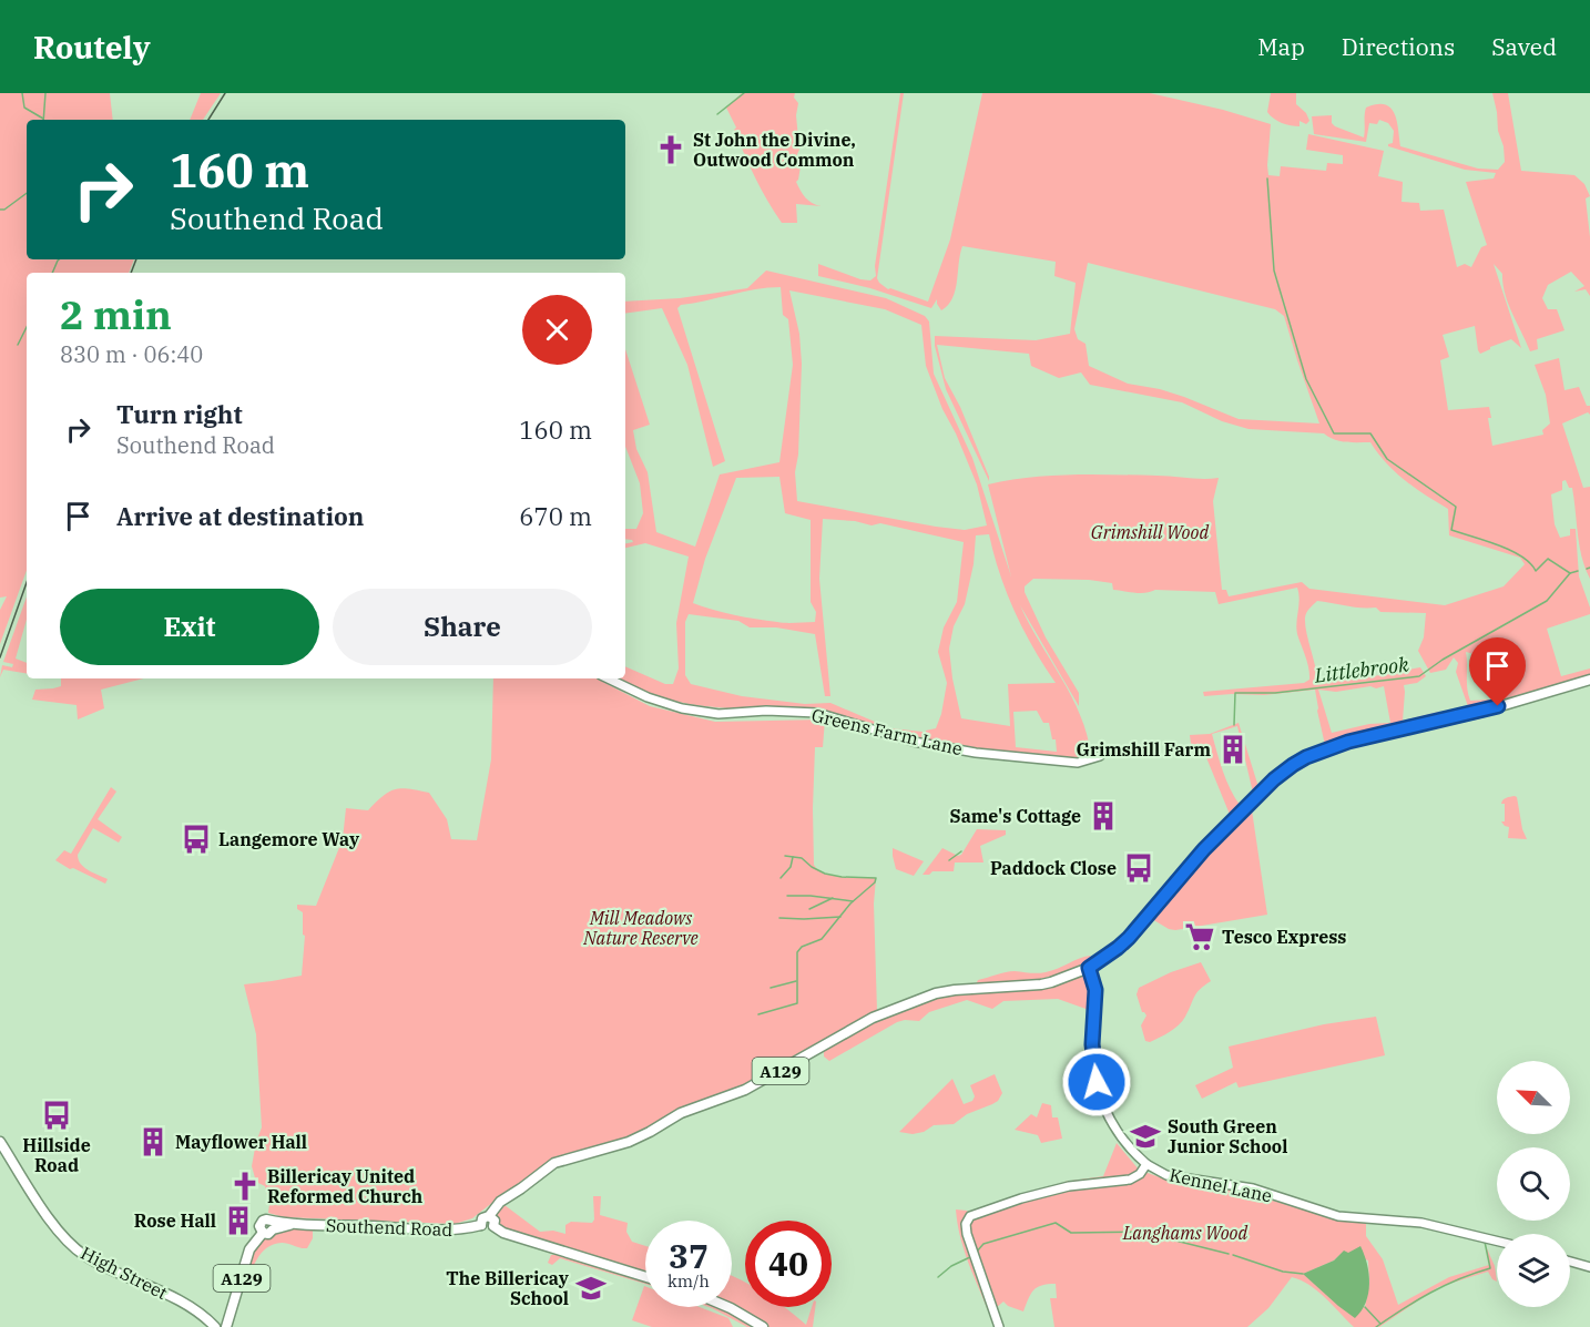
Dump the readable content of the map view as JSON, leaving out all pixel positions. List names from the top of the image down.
{
  "streets": {
    "main road": ["A129", "Southend Road", "High Street"],
    "street": ["Greens Farm Lane", "Kennel Lane"]
  },
  "crossings": [
    ["A129", "Southend Road"]
  ],
  "water": ["Littlebrook"],
  "parks": ["Grimshill Wood", "Mill Meadows Nature Reserve", "Langhams Wood"],
  "places": {
    "church": ["St John the Divine, Outwood Common", "Billericay United Reformed Church"],
    "building": [
      "Grimshill Farm",
      "Same's Cottage",
      "Mayflower Hall",
      "Rose Hall"
    ],
    "bus stop": ["Langemore Way", "Paddock Close", "Hillside Road"],
    "supermarket": ["Tesco Express"],
    "school or university": ["South Green Junior School", "The Billericay School"]
  },
  "north": "top left",
  "page": {
    "header": "Routely",
    "nav": ["Map", "Directions", "Saved"],
    "turn": ["160 m", "Southend Road"],
    "heading": ["2 min", "830 m · 06:40"],
    "list": [
      {
        "name": "Turn right",
        "note": "Southend Road",
        "value": "160 m"
      },
      {
        "name": "Arrive at destination",
        "value": "670 m"
      }
    ],
    "buttons": ["Exit", "Share"],
    "speed": "37 km/h",
    "limit": "40"
  }
}
